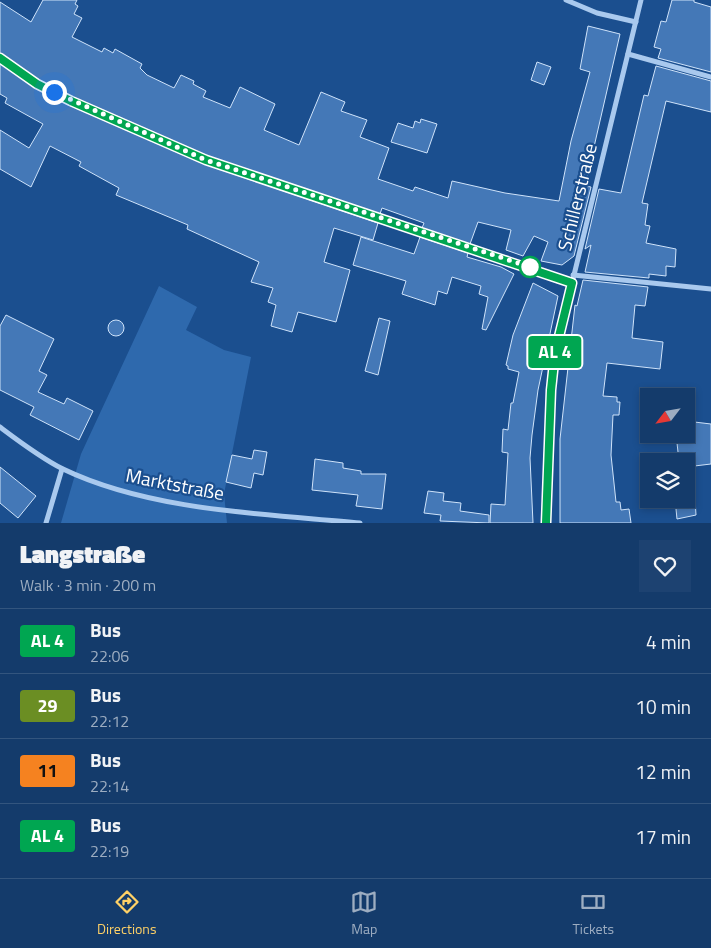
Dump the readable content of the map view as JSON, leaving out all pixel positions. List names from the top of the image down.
{
  "streets": {
    "street": ["Schillerstraße", "Marktstraße"]
  },
  "north": "bottom left",
  "page": {
    "on_map": "AL 4",
    "heading": ["Langstraße", "Walk · 3 min · 200 m"],
    "list": [
      {
        "mark": "AL 4",
        "name": "Bus",
        "note": "22:06",
        "value": "4 min"
      },
      {
        "mark": "29",
        "name": "Bus",
        "note": "22:12",
        "value": "10 min"
      },
      {
        "mark": "11",
        "name": "Bus",
        "note": "22:14",
        "value": "12 min"
      },
      {
        "mark": "AL 4",
        "name": "Bus",
        "note": "22:19",
        "value": "17 min"
      }
    ],
    "tabs": ["Directions", "Map", "Tickets"]
  }
}
